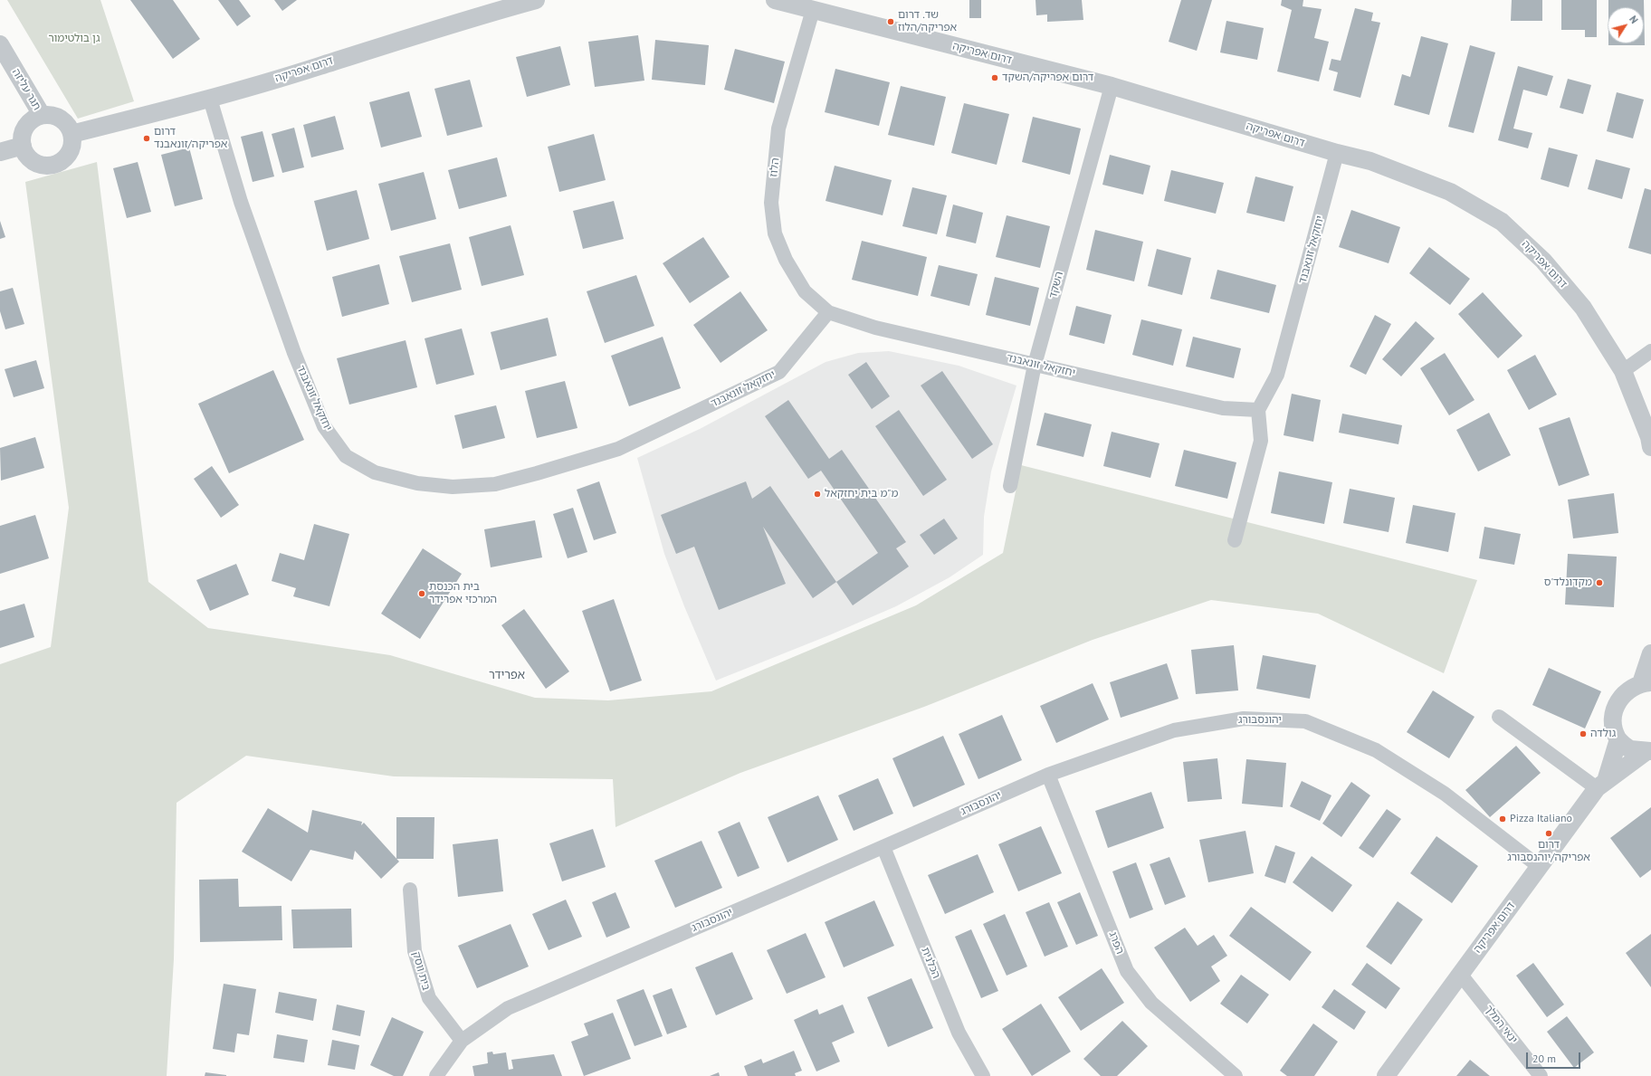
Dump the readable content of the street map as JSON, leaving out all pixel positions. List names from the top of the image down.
{
  "streets": {
    "street": [
      "דרום אפריקה",
      "תגר עליזה",
      "הלוז",
      "יחזקאל זונאבנד",
      "השקד",
      "יהונסבורג",
      "הפרג",
      "הכלנית",
      "בית ווסק",
      "ינאי המלך"
    ]
  },
  "crossings": [
    ["דרום אפריקה", "תגר עליזה"],
    ["דרום אפריקה", "הלוז"],
    ["דרום אפריקה", "יחזקאל זונאבנד"],
    ["דרום אפריקה", "השקד"],
    ["דרום אפריקה", "יהונסבורג"],
    ["דרום אפריקה", "ינאי המלך"],
    ["הלוז", "יחזקאל זונאבנד"],
    ["יחזקאל זונאבנד", "השקד"],
    ["יהונסבורג", "הפרג"],
    ["יהונסבורג", "הכלנית"],
    ["יהונסבורג", "בית ווסק"]
  ],
  "districts": ["אפרידר"],
  "parks": ["גן בולטימור"],
  "places": [
    "שד. דרום אפריקה/הלוז",
    "דרום אפריקה/השקד",
    "דרום אפריקה/זונאבנד",
    "מ\"מ בית יחזקאל",
    "מקדונלד'ס",
    "בית הכנסת המרכזי אפרידר",
    "גולדה",
    "Pizza Italiano",
    "דרום אפריקה/יוהנסבורג"
  ],
  "scale_bar": "20 m",
  "north": "top right"
}
